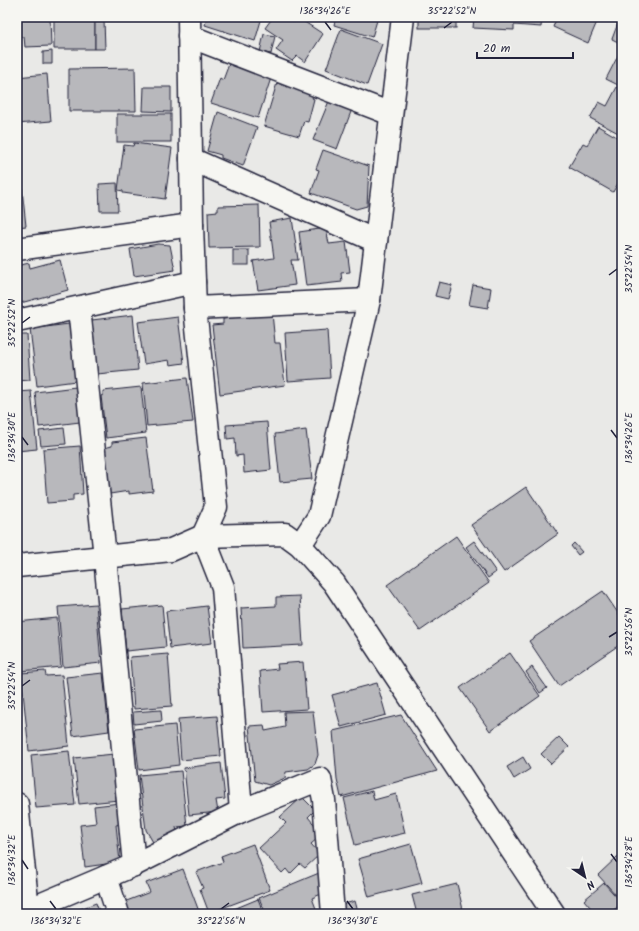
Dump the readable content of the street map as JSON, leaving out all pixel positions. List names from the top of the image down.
{
  "scale_bar": "20 m",
  "north": "bottom right",
  "coordinates": [
    "136°34'26\"E",
    "35°22'52\"N",
    "35°22'54\"N",
    "136°34'30\"E",
    "35°22'56\"N",
    "136°34'32\"E",
    "136°34'28\"E"
  ]
}
